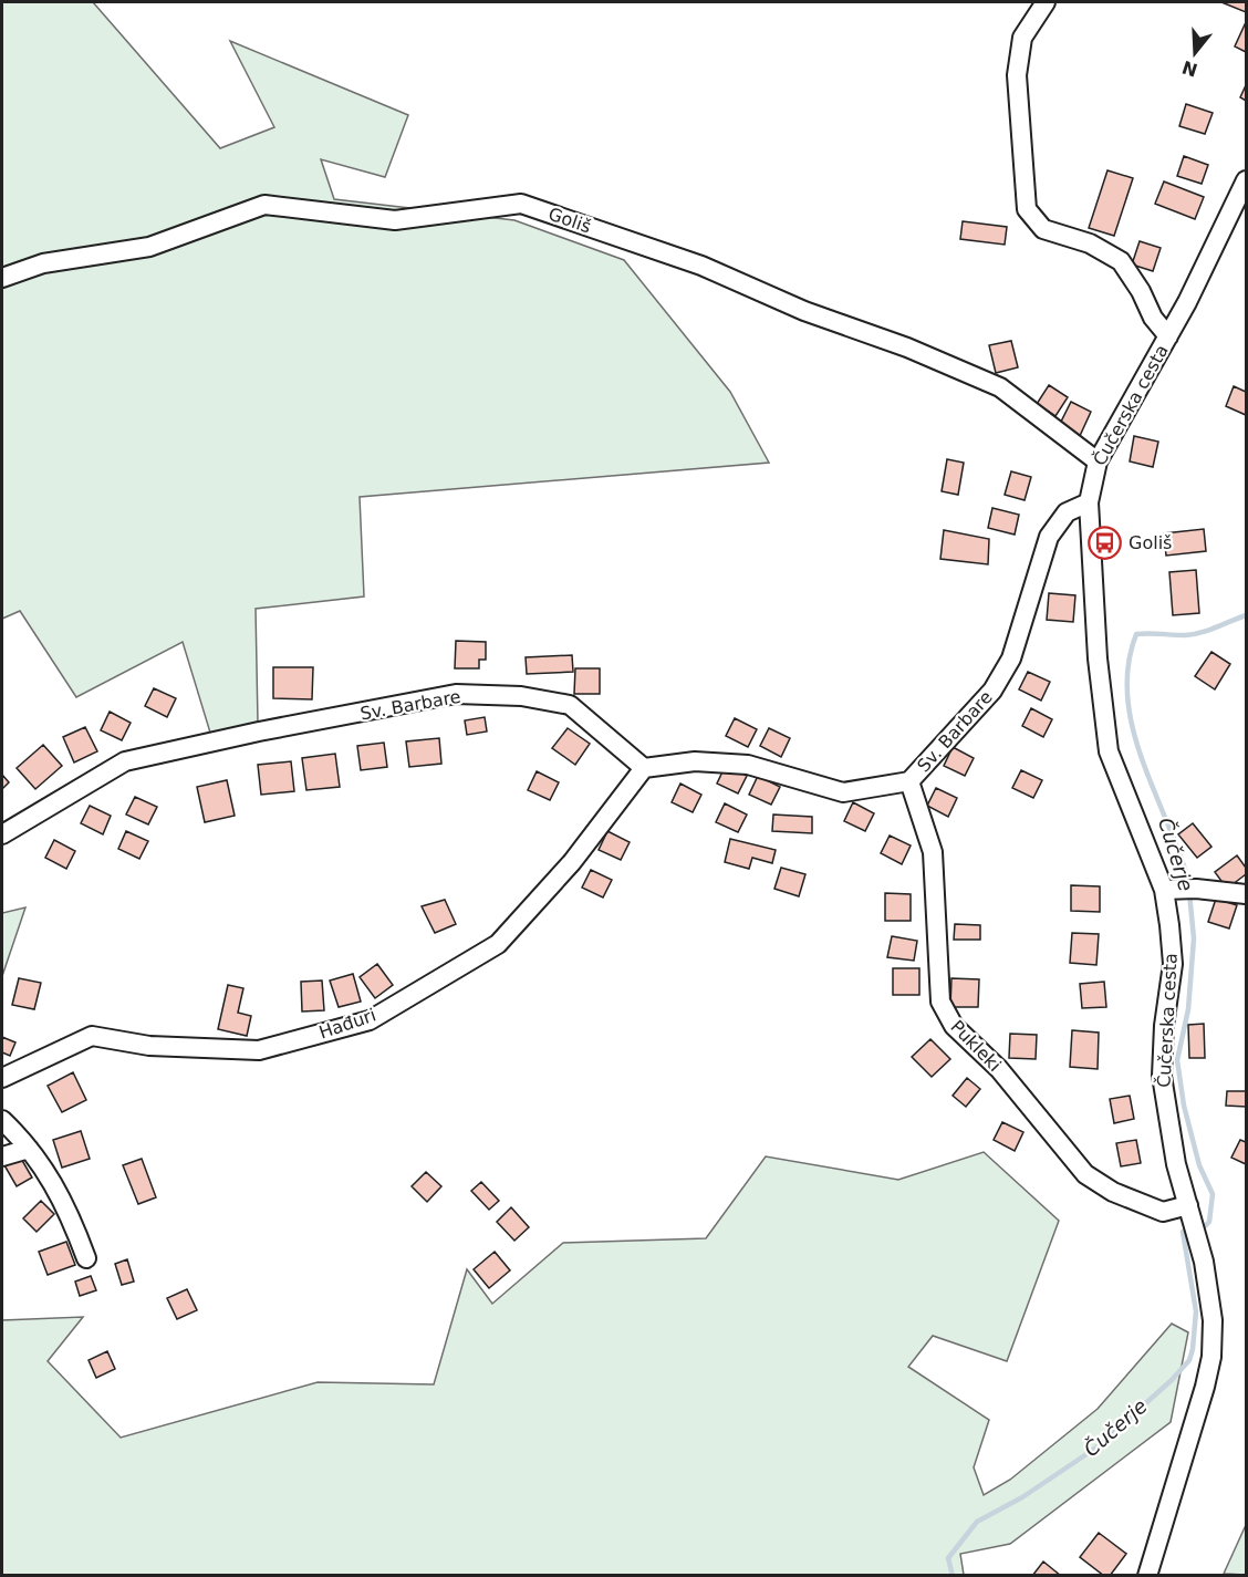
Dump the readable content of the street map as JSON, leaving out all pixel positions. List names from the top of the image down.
{
  "streets": {
    "street": [
      "Goliš",
      "Čučerska cesta",
      "Sv. Barbare",
      "Hađuri",
      "Pukleki"
    ]
  },
  "crossings": [
    ["Goliš", "Čučerska cesta"],
    ["Čučerska cesta", "Sv. Barbare"],
    ["Čučerska cesta", "Pukleki"],
    ["Sv. Barbare", "Hađuri"],
    ["Sv. Barbare", "Pukleki"]
  ],
  "water": ["Čučerje"],
  "places": {
    "bus stop": ["Goliš"]
  },
  "north": "bottom"
}
